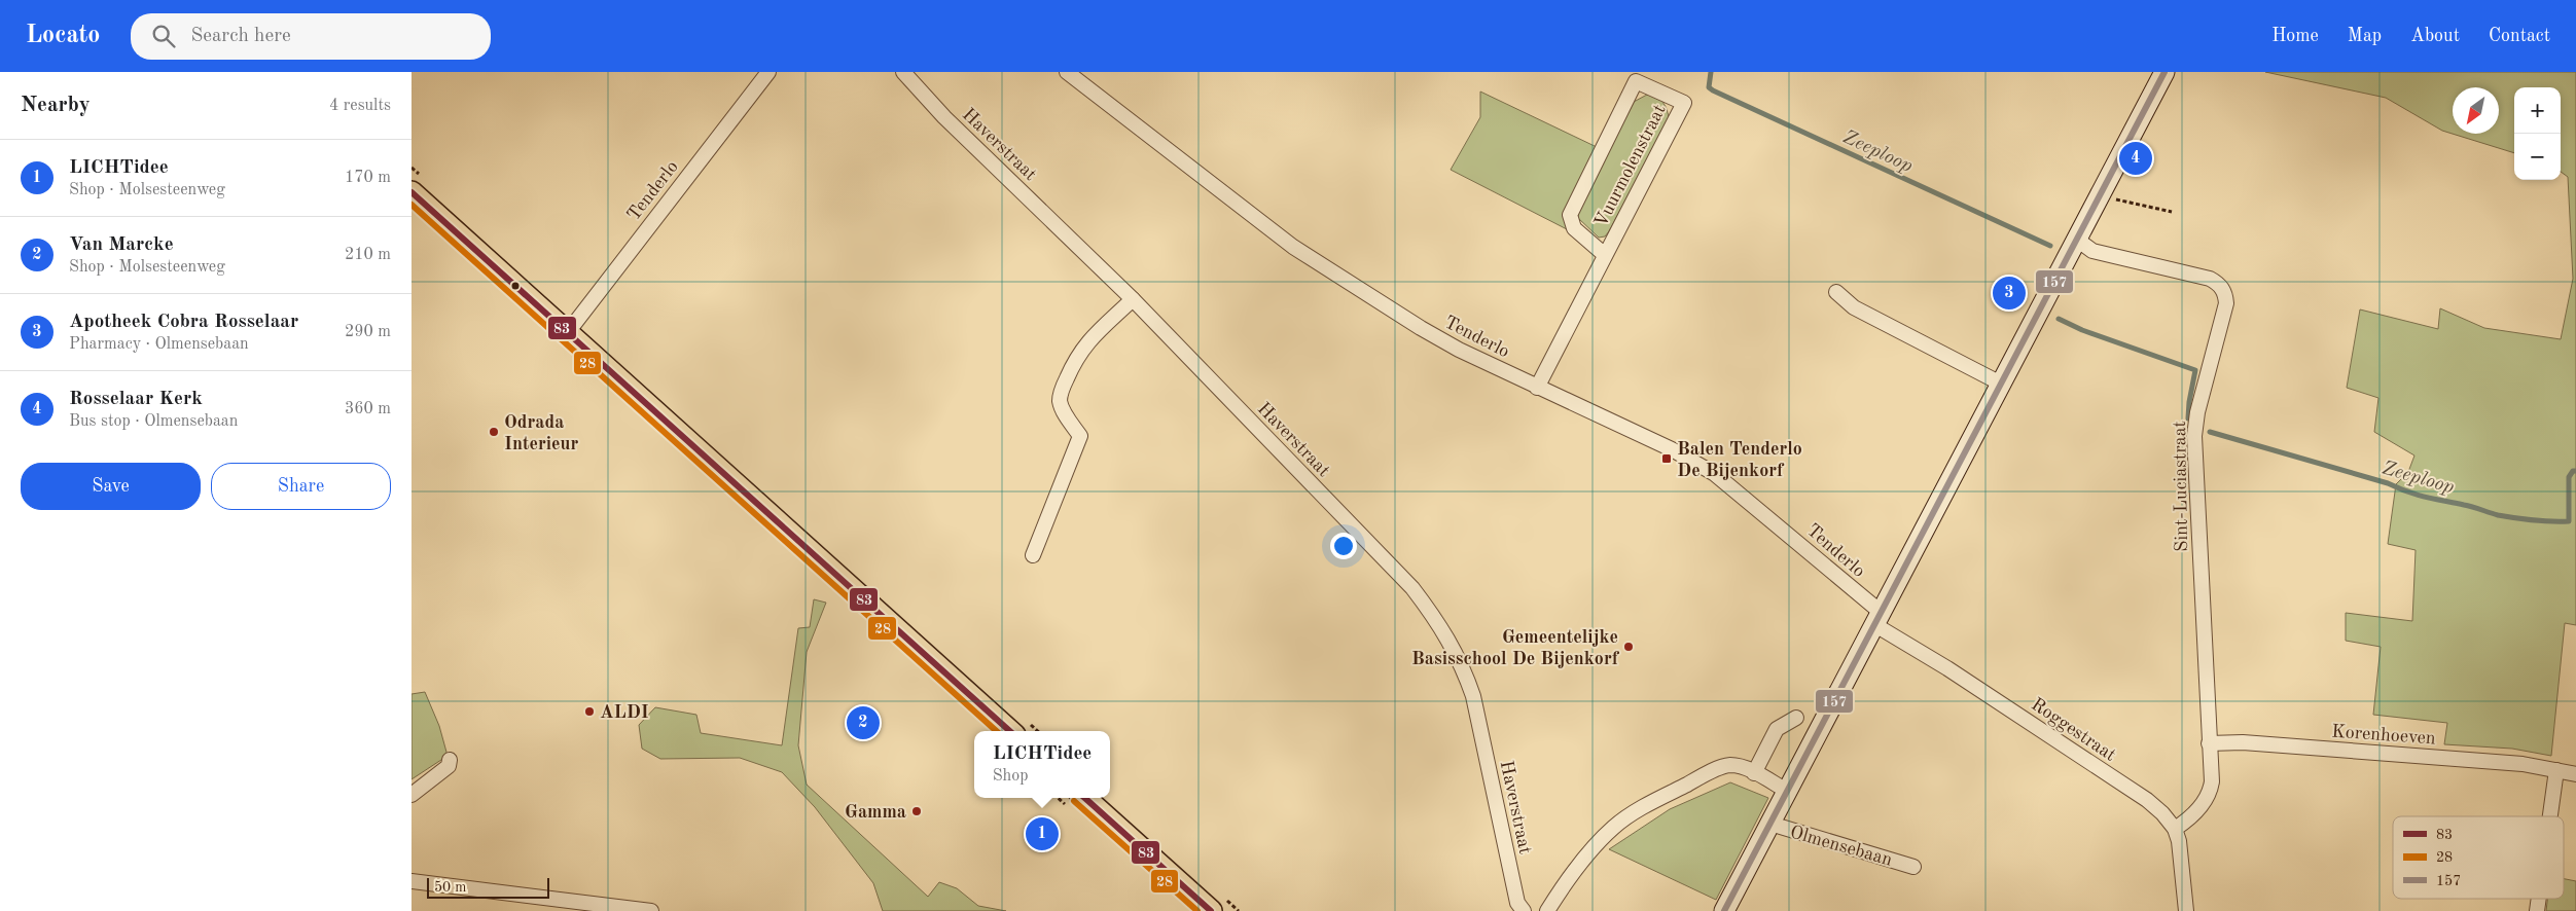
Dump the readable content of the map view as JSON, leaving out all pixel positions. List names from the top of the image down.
{
  "streets": {
    "street": [
      "Haverstraat",
      "Vuurmolenstraat",
      "Tenderlo",
      "Sint-Luciastraat",
      "Roggestraat",
      "Korenhoeven",
      "Olmensebaan"
    ]
  },
  "crossings": [
    ["Vuurmolenstraat", "Tenderlo"],
    ["Tenderlo", "Roggestraat"],
    ["Tenderlo", "Olmensebaan"],
    ["Sint-Luciastraat", "Roggestraat"],
    ["Sint-Luciastraat", "Korenhoeven"],
    ["Sint-Luciastraat", "Olmensebaan"],
    ["Roggestraat", "Olmensebaan"]
  ],
  "water": ["Zeeploop"],
  "places": {
    "other": [
      "Odrada Interieur",
      "Gemeentelijke Basisschool De Bijenkorf",
      "ALDI",
      "Gamma"
    ],
    "transit": ["Balen Tenderlo De Bijenkorf"]
  },
  "lines": ["transit line 157", "transit line 83", "transit line 28"],
  "legend": ["83", "28", "157"],
  "scale_bar": "50 m",
  "north": "bottom left",
  "page": {
    "header": "Locato",
    "search": "Search here",
    "nav": [
      "Home",
      "Map",
      "About",
      "Contact"
    ],
    "heading": ["Nearby", "4 results"],
    "map_buttons": ["+", "−"],
    "list": [
      {
        "mark": "1",
        "name": "LICHTidee",
        "note": "Shop · Molsesteenweg",
        "value": "170 m"
      },
      {
        "mark": "2",
        "name": "Van Marcke",
        "note": "Shop · Molsesteenweg",
        "value": "210 m"
      },
      {
        "mark": "3",
        "name": "Apotheek Cobra Rosselaar",
        "note": "Pharmacy · Olmensebaan",
        "value": "290 m"
      },
      {
        "mark": "4",
        "name": "Rosselaar Kerk",
        "note": "Bus stop · Olmensebaan",
        "value": "360 m"
      }
    ],
    "pins": [
      "4",
      "3",
      "2",
      "1"
    ],
    "buttons": ["Save", "Share"],
    "popup": ["LICHTidee", "Shop"],
    "scale": "50 m"
  }
}
